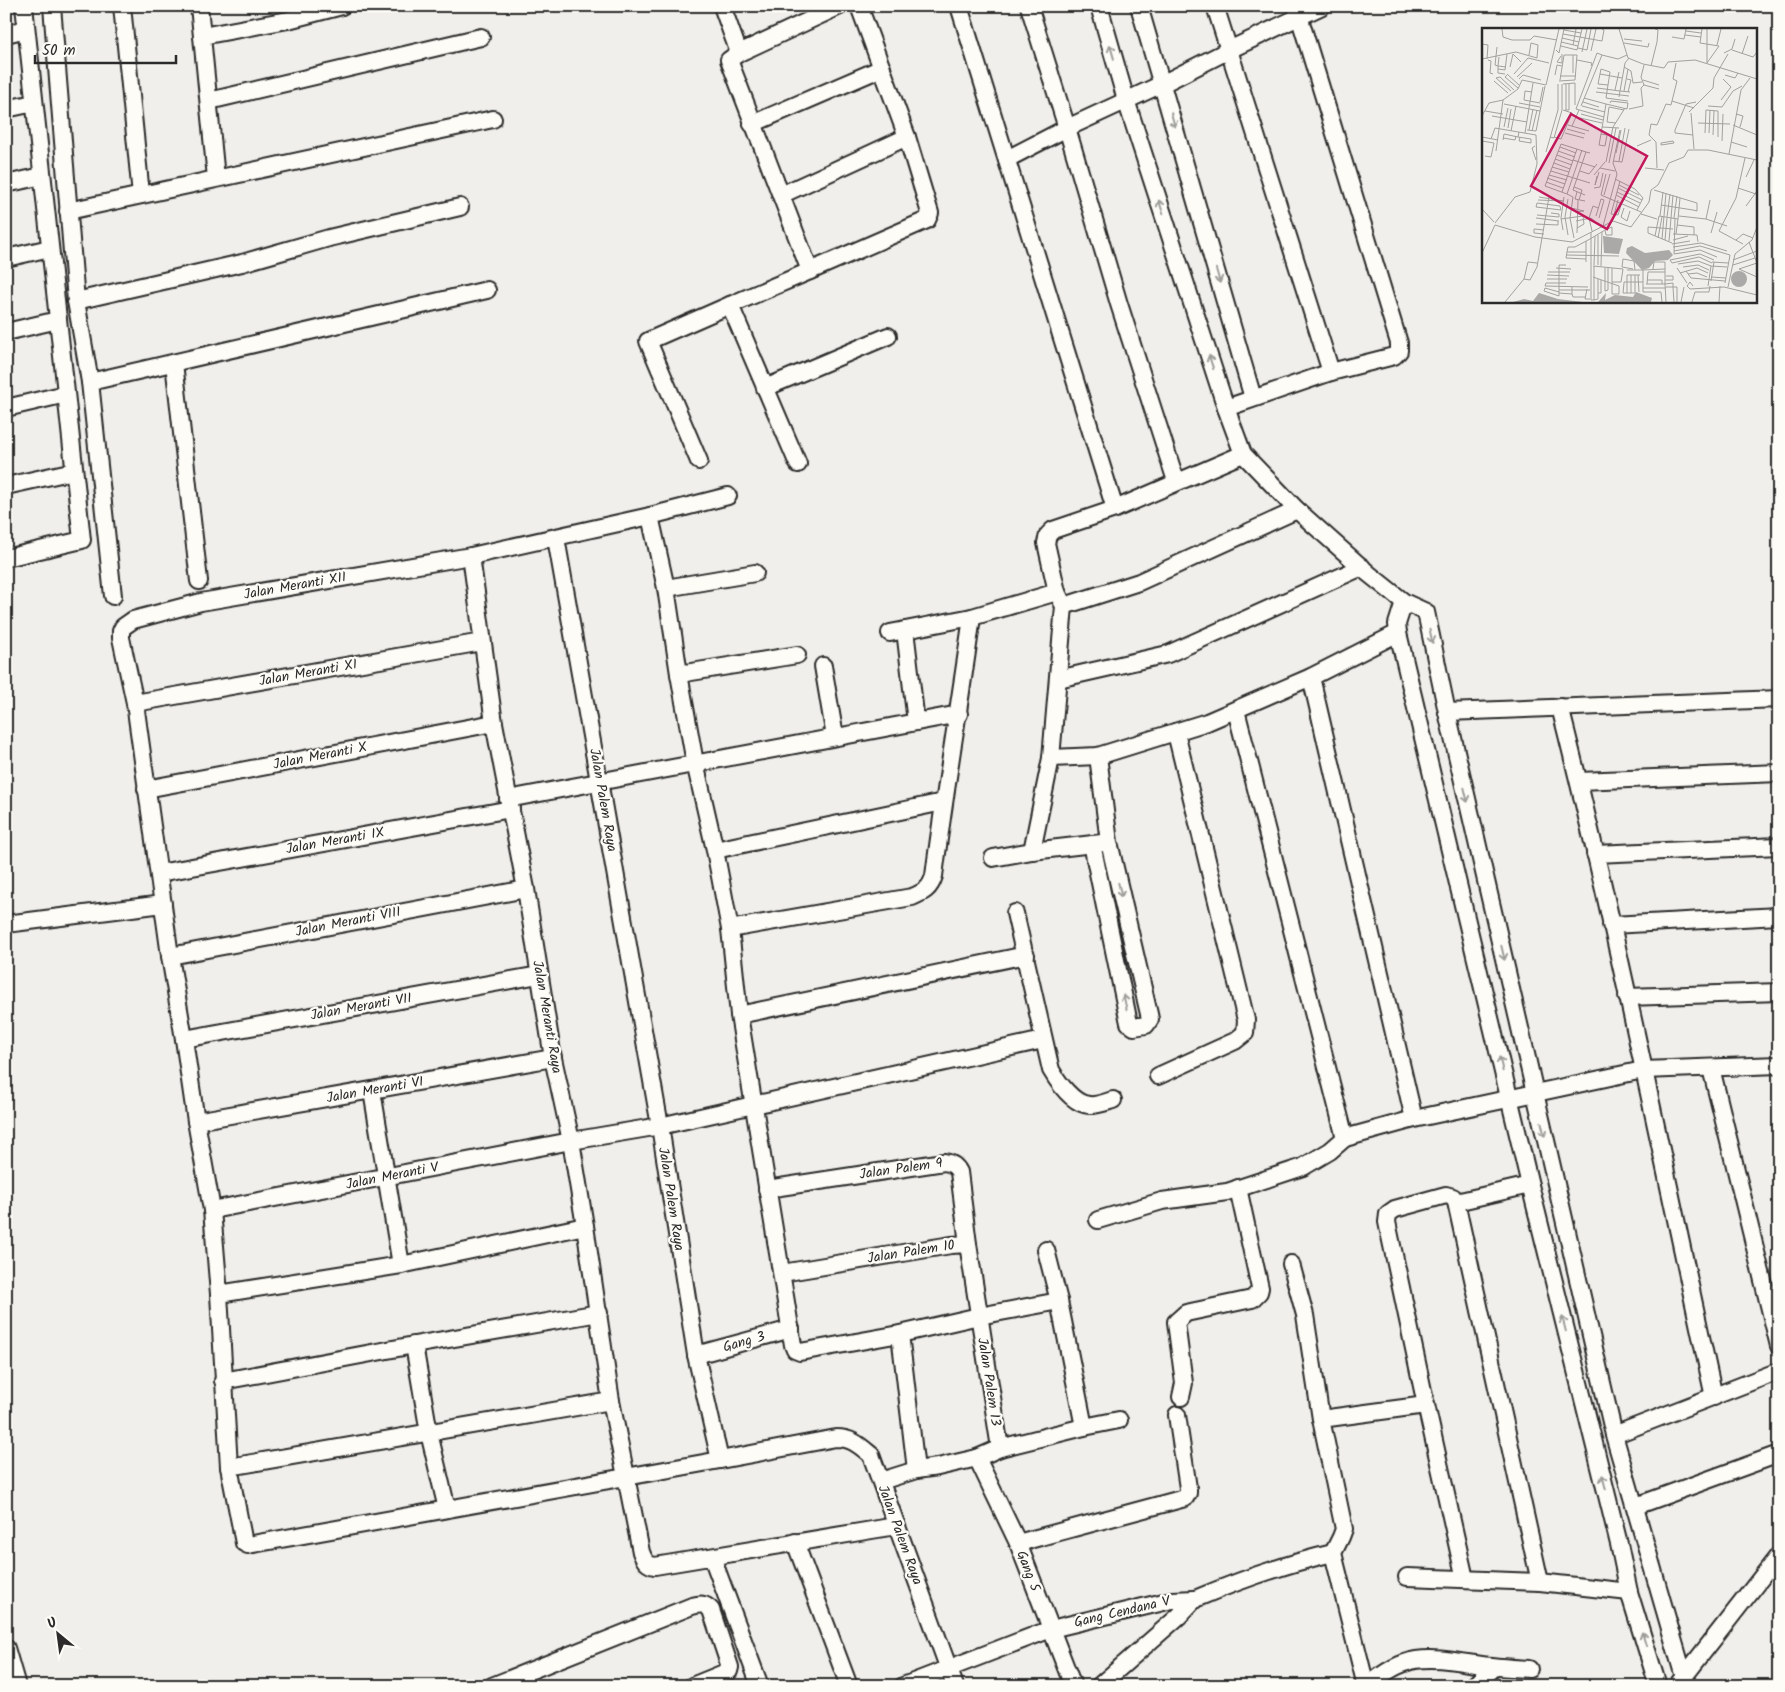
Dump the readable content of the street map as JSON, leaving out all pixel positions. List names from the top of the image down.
{
  "streets": {
    "street": [
      "Jalan Meranti XII",
      "Jalan Meranti XI",
      "Jalan Meranti X",
      "Jalan Palem Raya",
      "Jalan Meranti IX",
      "Jalan Meranti VIII",
      "Jalan Meranti VII",
      "Jalan Meranti Raya",
      "Jalan Meranti VI",
      "Jalan Palem 9",
      "Jalan Meranti V",
      "Jalan Palem 10",
      "Gang 3",
      "Jalan Palem 13",
      "Gang 5",
      "Gang Cendana V"
    ]
  },
  "crossings": [
    ["Jalan Meranti XII", "Jalan Meranti XI"],
    ["Jalan Meranti XII", "Jalan Palem Raya"],
    ["Jalan Meranti XII", "Jalan Meranti Raya"],
    ["Jalan Meranti XI", "Jalan Meranti Raya"],
    ["Jalan Meranti X", "Jalan Meranti Raya"],
    ["Jalan Palem Raya", "Jalan Meranti IX"],
    ["Jalan Palem Raya", "Jalan Meranti V"],
    ["Jalan Palem Raya", "Gang 3"],
    ["Jalan Palem Raya", "Gang Cendana V"],
    ["Jalan Meranti IX", "Jalan Meranti Raya"],
    ["Jalan Meranti VIII", "Jalan Meranti Raya"],
    ["Jalan Meranti VII", "Jalan Meranti Raya"],
    ["Jalan Meranti Raya", "Jalan Meranti VI"],
    ["Jalan Meranti Raya", "Jalan Meranti V"],
    ["Jalan Palem 9", "Jalan Palem 10"],
    ["Jalan Palem 10", "Jalan Palem 13"],
    ["Gang 5", "Gang Cendana V"]
  ],
  "scale_bar": "50 m",
  "north": "top left"
}
